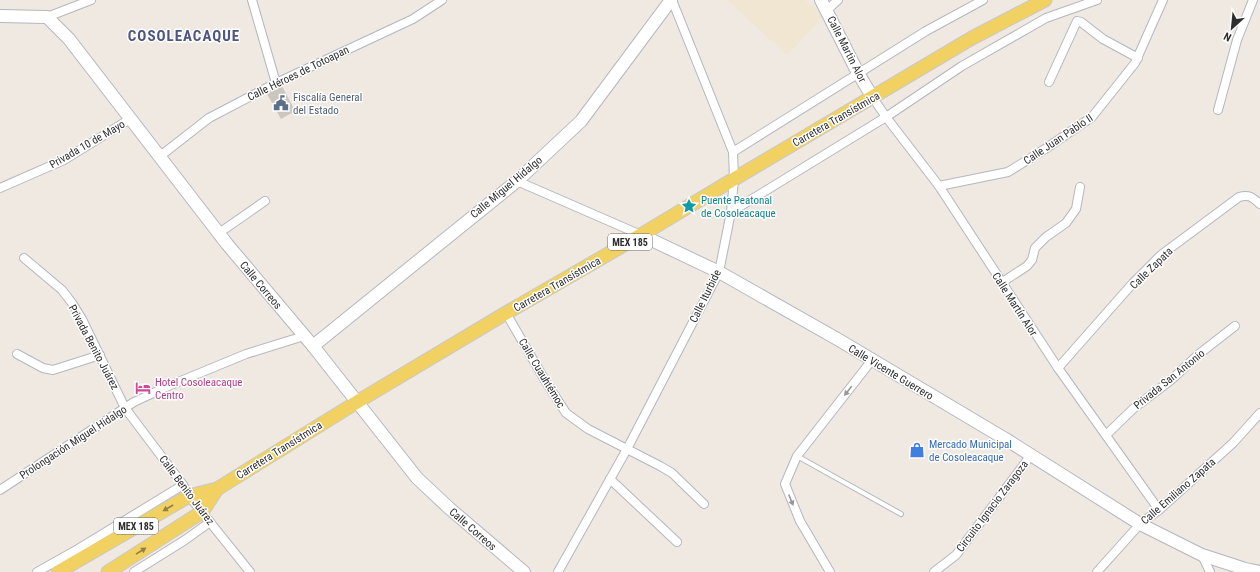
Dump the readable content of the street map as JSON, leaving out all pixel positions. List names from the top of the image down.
{
  "streets": {
    "main road": [
      "Calle Martin Alor",
      "Carretera Transístmica",
      "Calle Miguel Hidalgo",
      "MEX 185",
      "Calle Correos",
      "Calle Vicente Guerrero"
    ],
    "street": [
      "Calle Héroes de Totoapan",
      "Calle Juan Pablo II",
      "Privada 10 de Mayo",
      "Calle Zapata",
      "Calle Iturbide",
      "Calle Martín Alor",
      "Privada Benito Juárez",
      "Calle Cuauhtémoc",
      "Privada San Antonio",
      "Prolongación Miguel Hidalgo",
      "Calle Benito Juárez",
      "Calle Emiliano Zapata",
      "Circuito Ignacio Zaragoza"
    ]
  },
  "crossings": [
    ["Calle Martin Alor", "Carretera Transístmica"],
    ["Calle Martin Alor", "Calle Martín Alor"],
    ["Calle Héroes de Totoapan", "Calle Correos"],
    ["Carretera Transístmica", "Calle Correos"],
    ["Carretera Transístmica", "Calle Iturbide"],
    ["Carretera Transístmica", "Calle Martín Alor"],
    ["Carretera Transístmica", "Calle Vicente Guerrero"],
    ["Carretera Transístmica", "Calle Cuauhtémoc"],
    ["Carretera Transístmica", "Calle Benito Juárez"],
    ["Calle Juan Pablo II", "Calle Martín Alor"],
    ["Privada 10 de Mayo", "Calle Correos"],
    ["Calle Miguel Hidalgo", "Calle Correos"],
    ["Calle Miguel Hidalgo", "Calle Iturbide"],
    ["Calle Miguel Hidalgo", "Calle Vicente Guerrero"],
    ["Calle Zapata", "Calle Martín Alor"],
    ["Calle Correos", "Prolongación Miguel Hidalgo"],
    ["Calle Iturbide", "Calle Vicente Guerrero"],
    ["Calle Iturbide", "Calle Cuauhtémoc"],
    ["Calle Martín Alor", "Privada San Antonio"],
    ["Calle Martín Alor", "Calle Emiliano Zapata"],
    ["Privada Benito Juárez", "Prolongación Miguel Hidalgo"],
    ["Privada Benito Juárez", "Calle Benito Juárez"],
    ["Calle Vicente Guerrero", "Calle Emiliano Zapata"],
    ["Calle Vicente Guerrero", "Circuito Ignacio Zaragoza"],
    ["Prolongación Miguel Hidalgo", "Calle Benito Juárez"]
  ],
  "districts": ["COSOLEACAQUE"],
  "places": {
    "public building": ["Fiscalía General del Estado"],
    "place": ["Puente Peatonal de Cosoleacaque"],
    "hotel": ["Hotel Cosoleacaque Centro"],
    "shop": ["Mercado Municipal de Cosoleacaque"]
  },
  "north": "bottom left"
}
